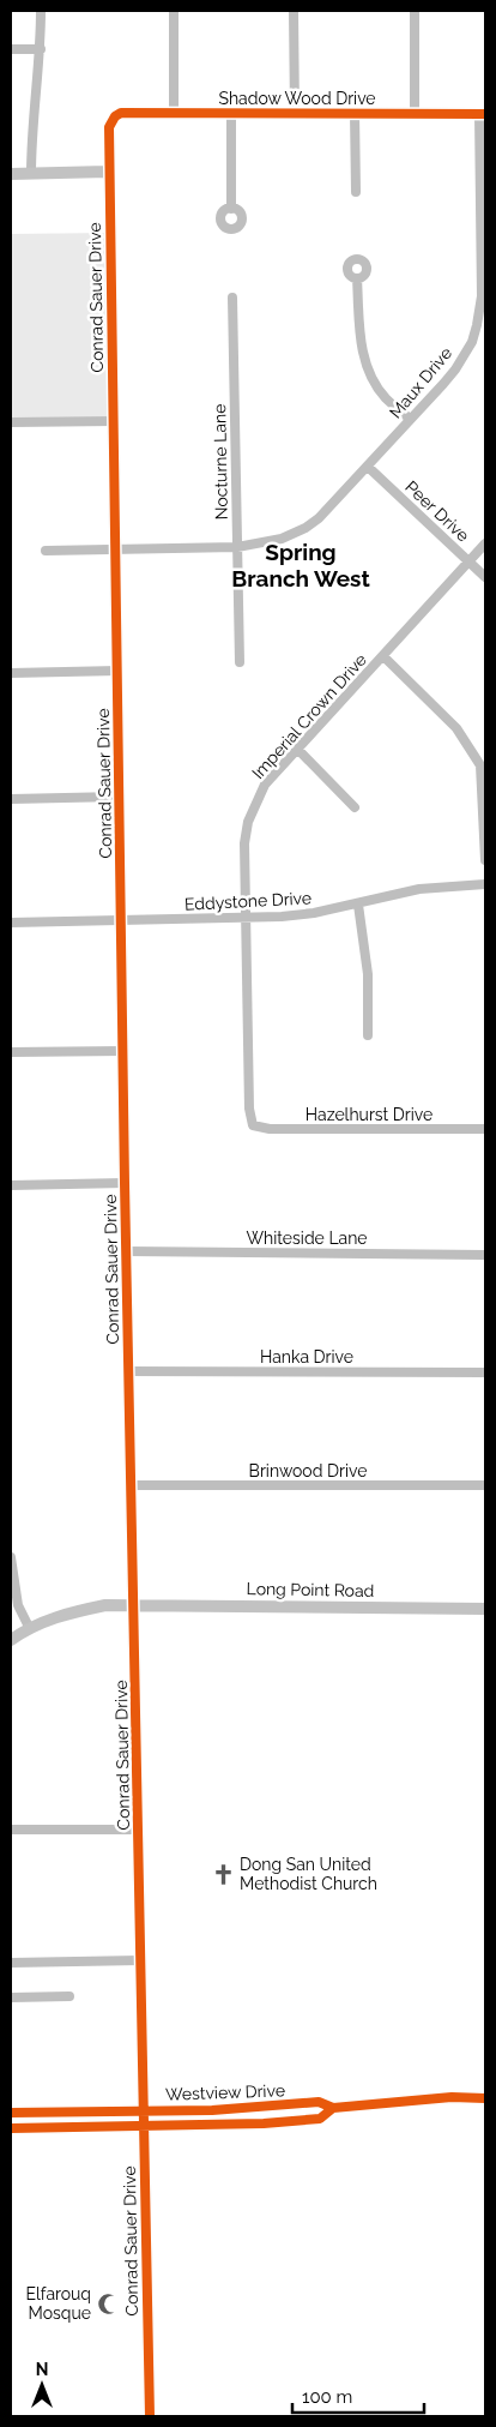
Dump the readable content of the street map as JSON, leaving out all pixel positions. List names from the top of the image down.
{
  "streets": {
    "street": [
      "Shadow Wood Drive",
      "Conrad Sauer Drive",
      "Maux Drive",
      "Nocturne Lane",
      "Peer Drive",
      "Imperial Crown Drive",
      "Eddystone Drive",
      "Hazelhurst Drive",
      "Whiteside Lane",
      "Hanka Drive",
      "Brinwood Drive",
      "Long Point Road",
      "Westview Drive"
    ]
  },
  "crossings": [
    ["Shadow Wood Drive", "Conrad Sauer Drive"],
    ["Shadow Wood Drive", "Maux Drive"],
    ["Conrad Sauer Drive", "Maux Drive"],
    ["Conrad Sauer Drive", "Eddystone Drive"],
    ["Conrad Sauer Drive", "Whiteside Lane"],
    ["Conrad Sauer Drive", "Hanka Drive"],
    ["Conrad Sauer Drive", "Brinwood Drive"],
    ["Conrad Sauer Drive", "Long Point Road"],
    ["Conrad Sauer Drive", "Westview Drive"],
    ["Maux Drive", "Nocturne Lane"],
    ["Maux Drive", "Peer Drive"],
    ["Peer Drive", "Imperial Crown Drive"],
    ["Imperial Crown Drive", "Eddystone Drive"],
    ["Imperial Crown Drive", "Hazelhurst Drive"]
  ],
  "districts": ["Spring Branch West"],
  "places": {
    "church": ["Dong San United Methodist Church"],
    "mosque": ["Elfarouq Mosque"]
  },
  "scale_bar": "100 m",
  "north": "top"
}
